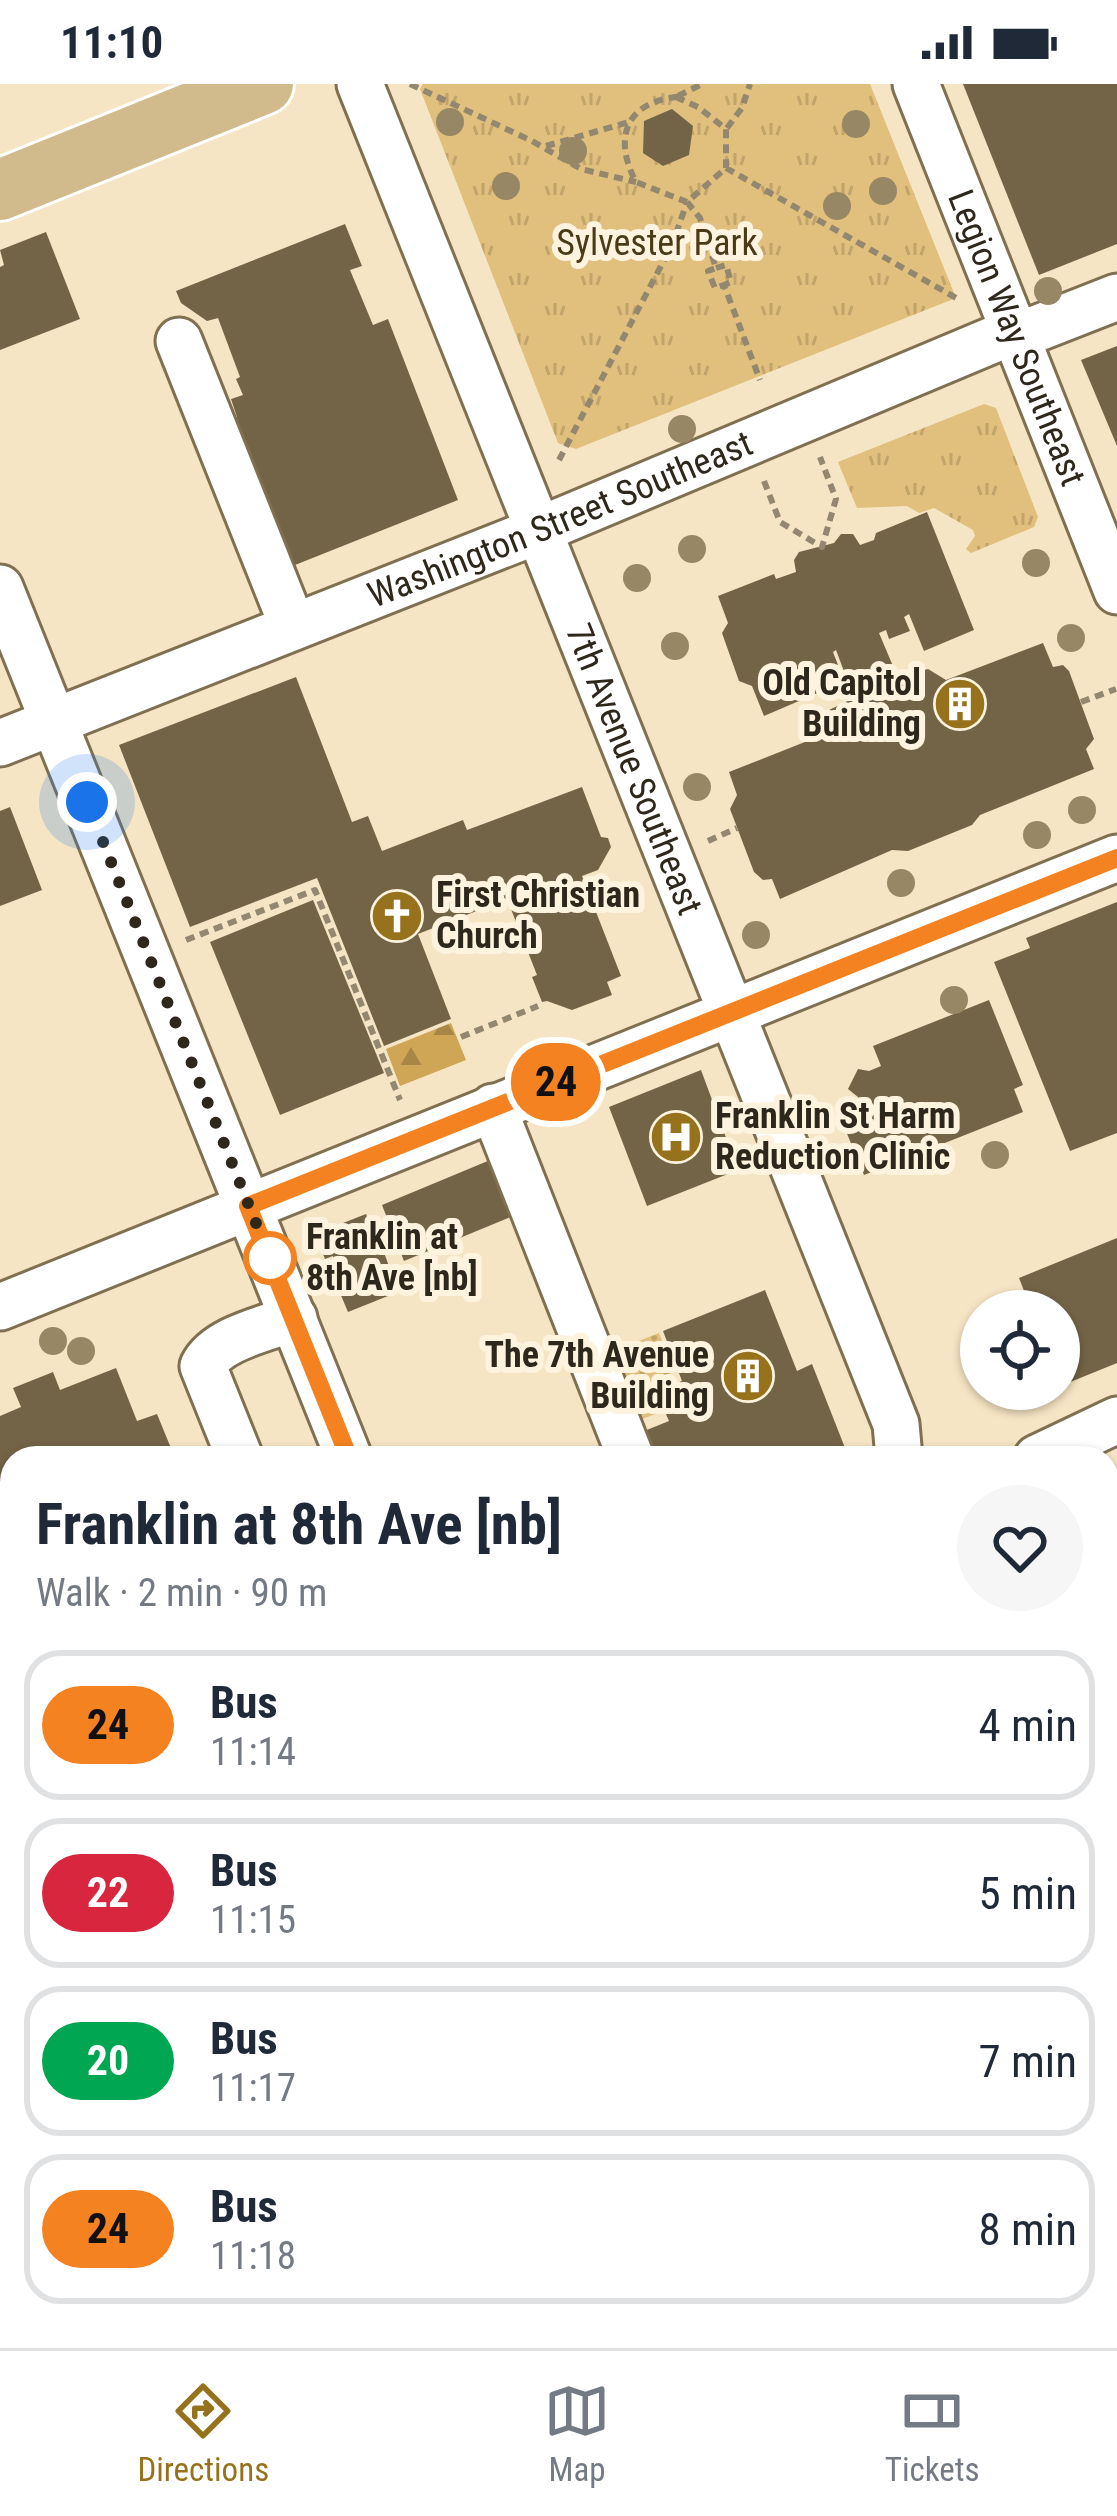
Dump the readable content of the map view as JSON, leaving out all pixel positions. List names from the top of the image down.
{
  "streets": {
    "street": ["Legion Way Southeast", "Washington Street Southeast", "7th Avenue Southeast"]
  },
  "crossings": [
    ["Legion Way Southeast", "Washington Street Southeast"],
    ["Washington Street Southeast", "7th Avenue Southeast"]
  ],
  "parks": ["Sylvester Park"],
  "places": {
    "building": ["Old Capitol Building", "The 7th Avenue Building"],
    "church": ["First Christian Church"],
    "hospital": ["Franklin St Harm Reduction Clinic"],
    "other": ["Franklin at 8th Ave [nb]"]
  },
  "lines": ["bus line 24"],
  "page": {
    "status": "11:10",
    "on_map": "24",
    "heading": ["Franklin at 8th Ave [nb]", "Walk · 2 min · 90 m"],
    "list": [
      {
        "mark": "24",
        "name": "Bus",
        "note": "11:14",
        "value": "4 min"
      },
      {
        "mark": "22",
        "name": "Bus",
        "note": "11:15",
        "value": "5 min"
      },
      {
        "mark": "20",
        "name": "Bus",
        "note": "11:17",
        "value": "7 min"
      },
      {
        "mark": "24",
        "name": "Bus",
        "note": "11:18",
        "value": "8 min"
      }
    ],
    "tabs": ["Directions", "Map", "Tickets"]
  }
}
